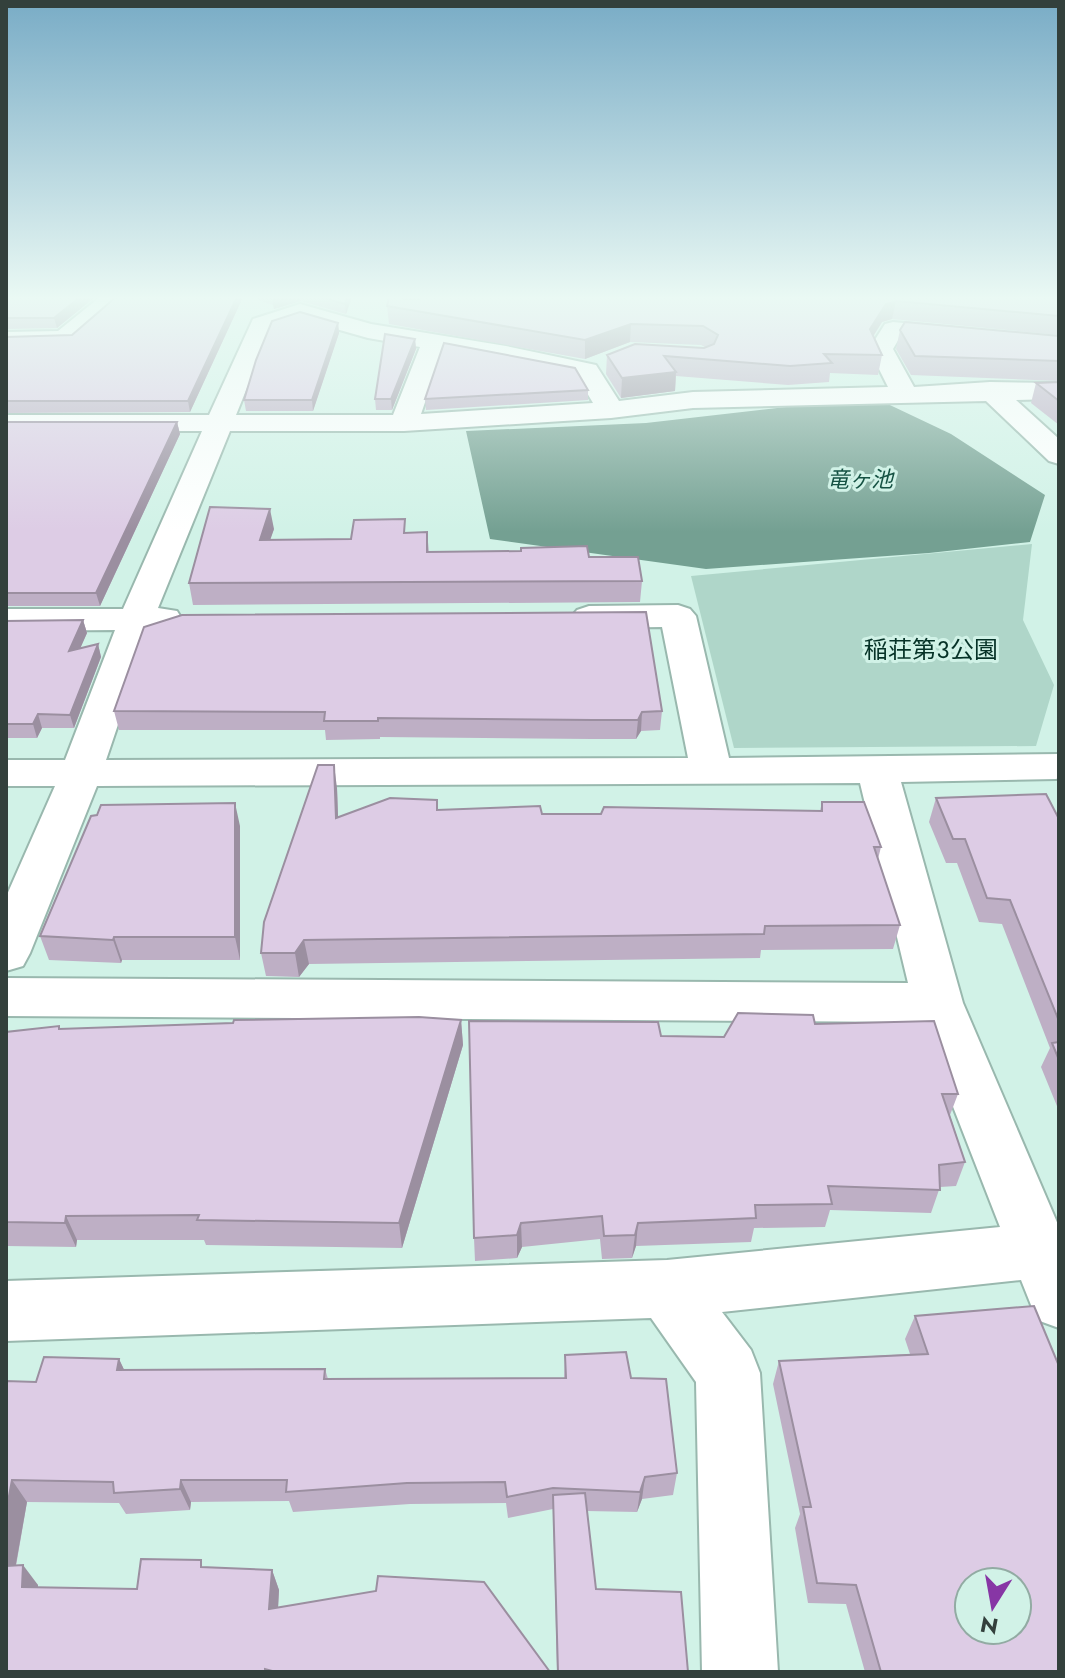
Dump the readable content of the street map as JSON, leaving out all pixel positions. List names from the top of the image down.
{
  "water": ["竜ヶ池"],
  "parks": ["稲荘第３公園"],
  "north": "bottom"
}
